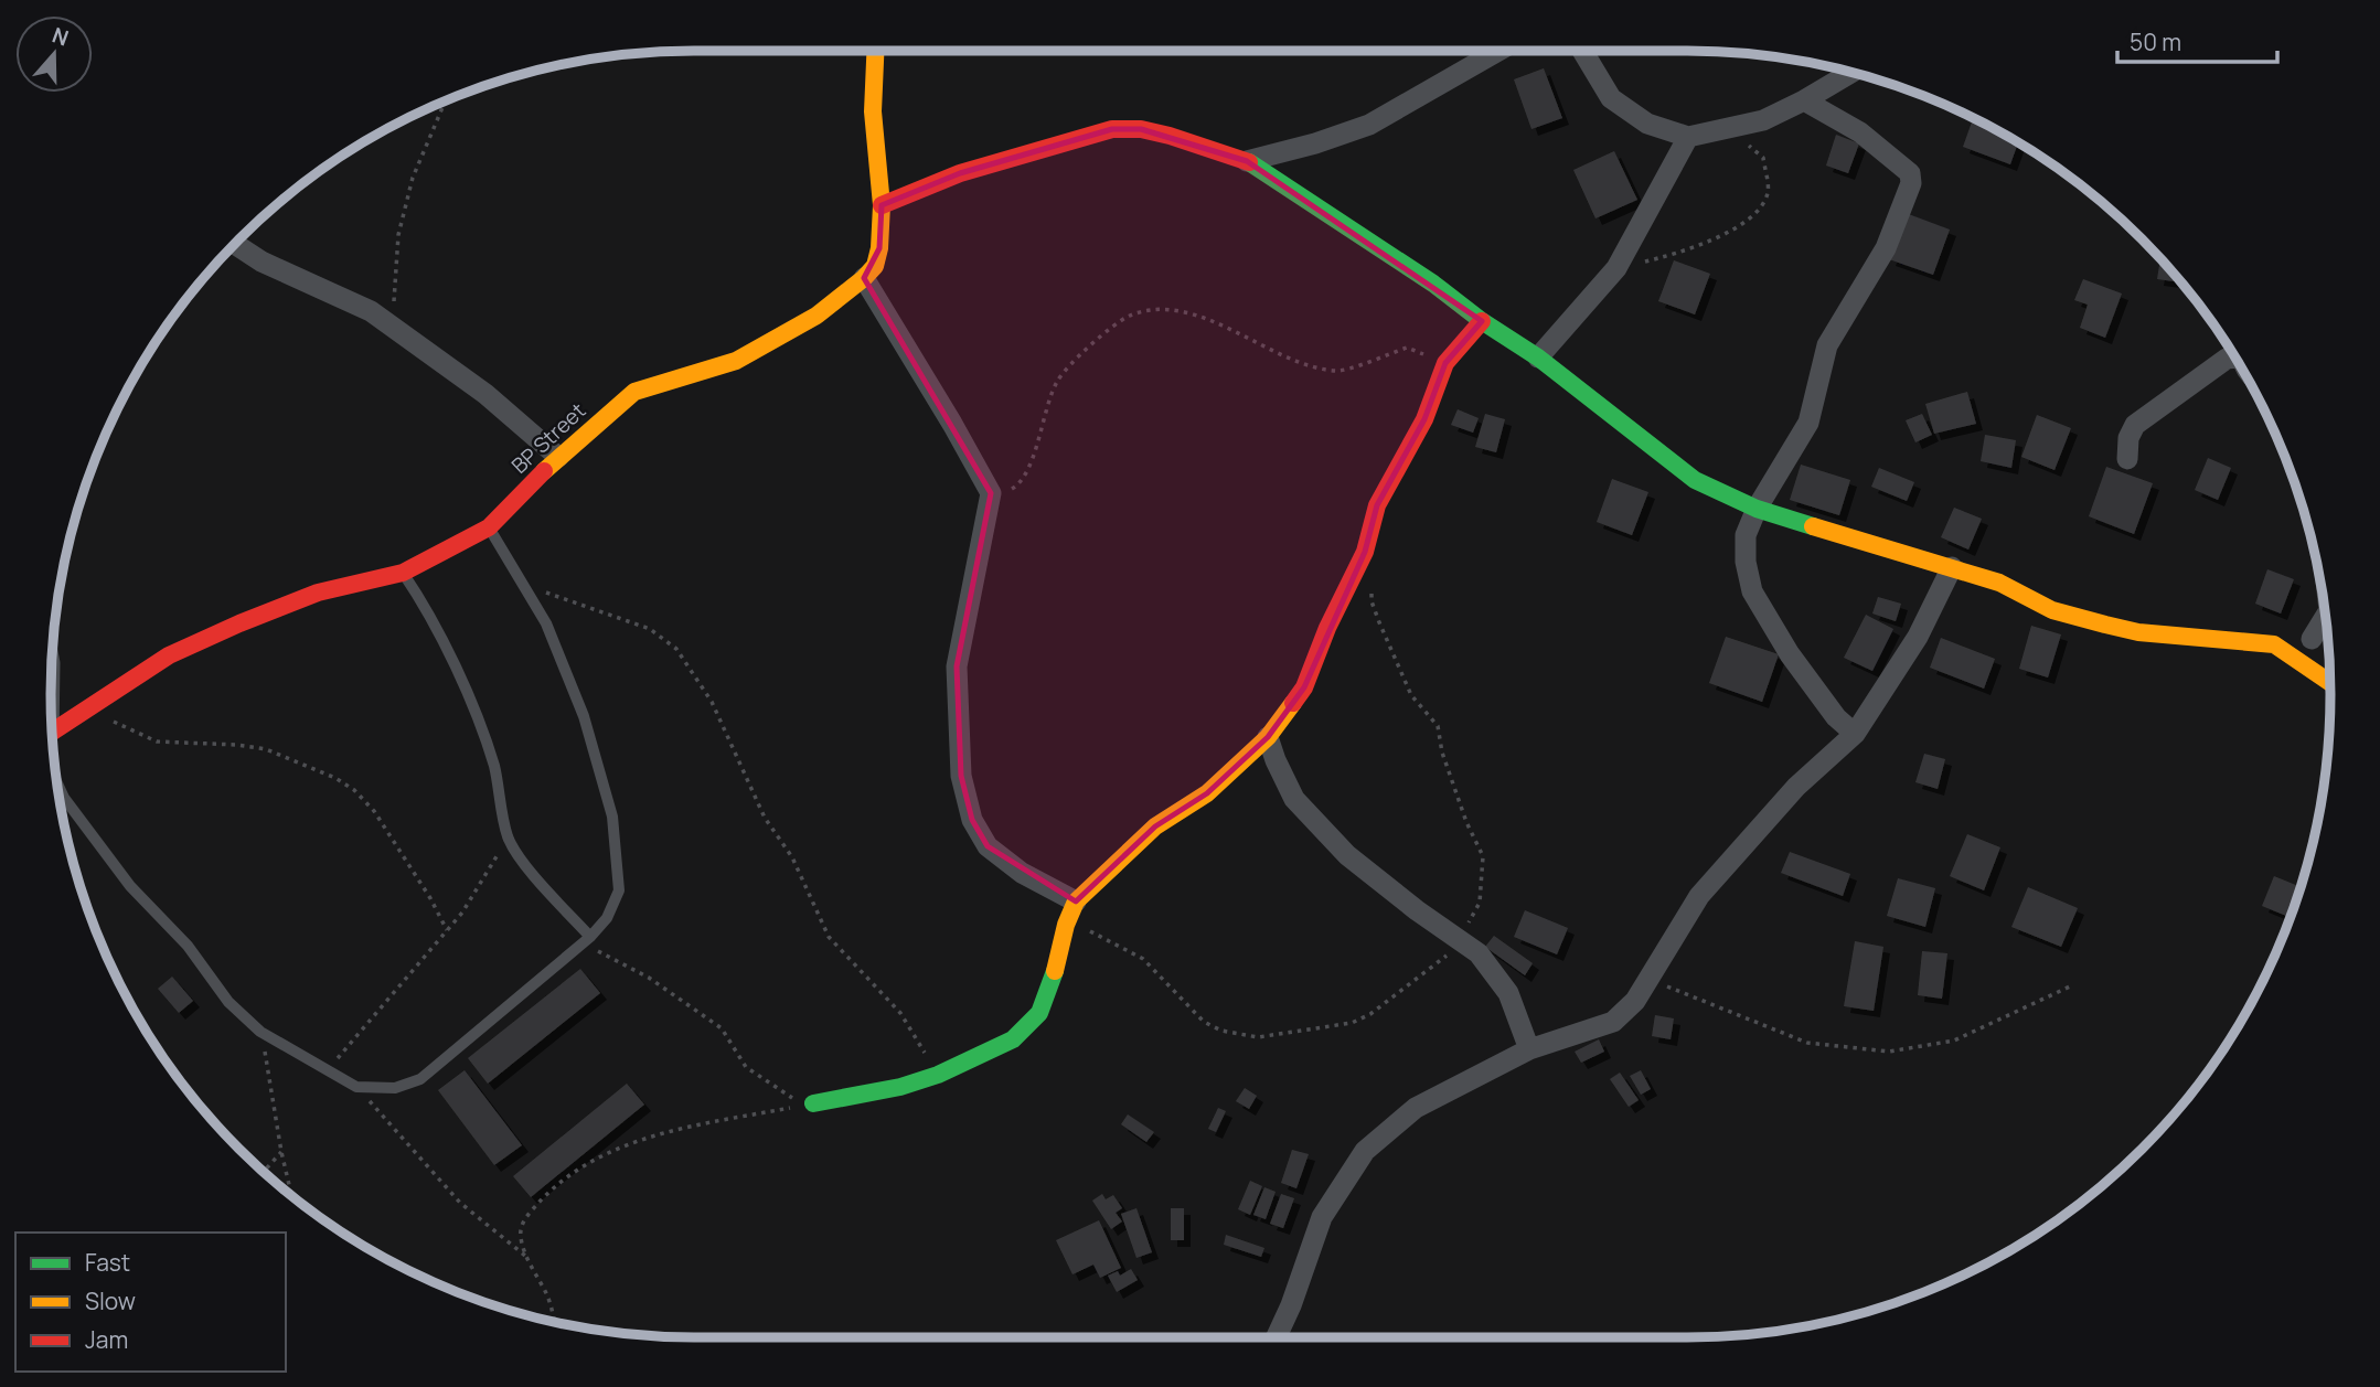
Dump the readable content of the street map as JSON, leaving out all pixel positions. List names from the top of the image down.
{
  "streets": {
    "street": ["BP Street"]
  },
  "legend": ["Fast", "Slow", "Jam"],
  "scale_bar": "50 m",
  "north": "top"
}
